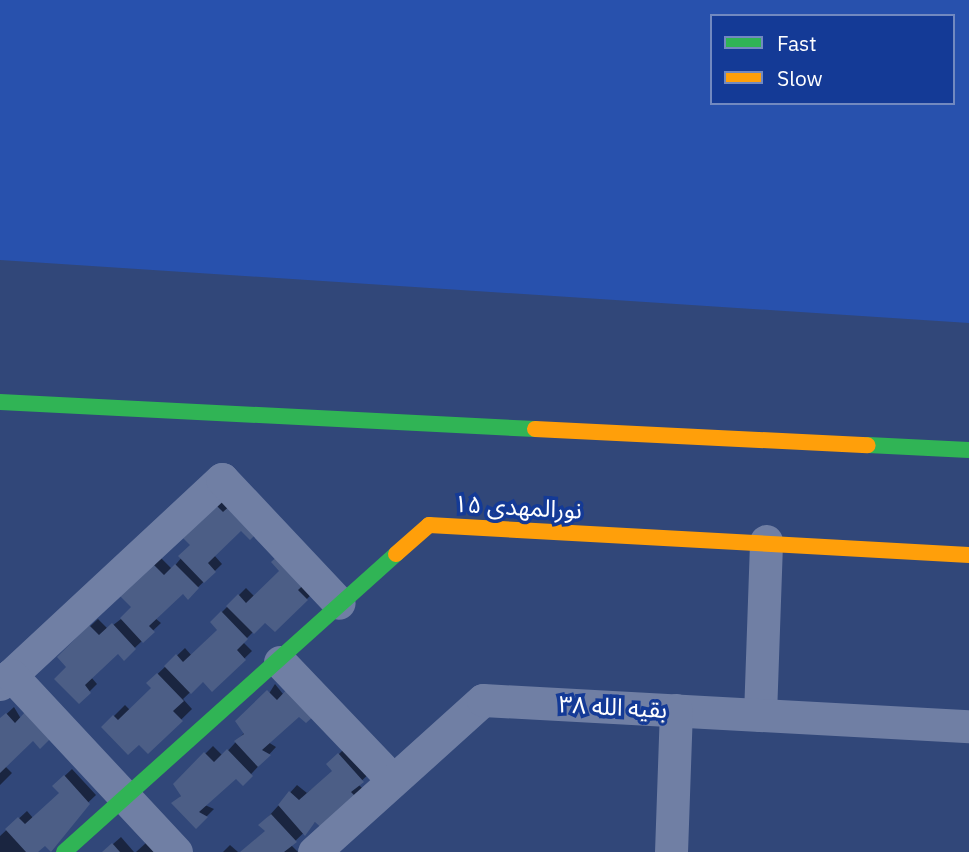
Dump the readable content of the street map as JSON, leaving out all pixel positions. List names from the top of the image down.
{
  "streets": {
    "street": ["نورالمهدی ۱۵", "بقیه الله ۳۸"]
  },
  "legend": ["Fast", "Slow"]
}
